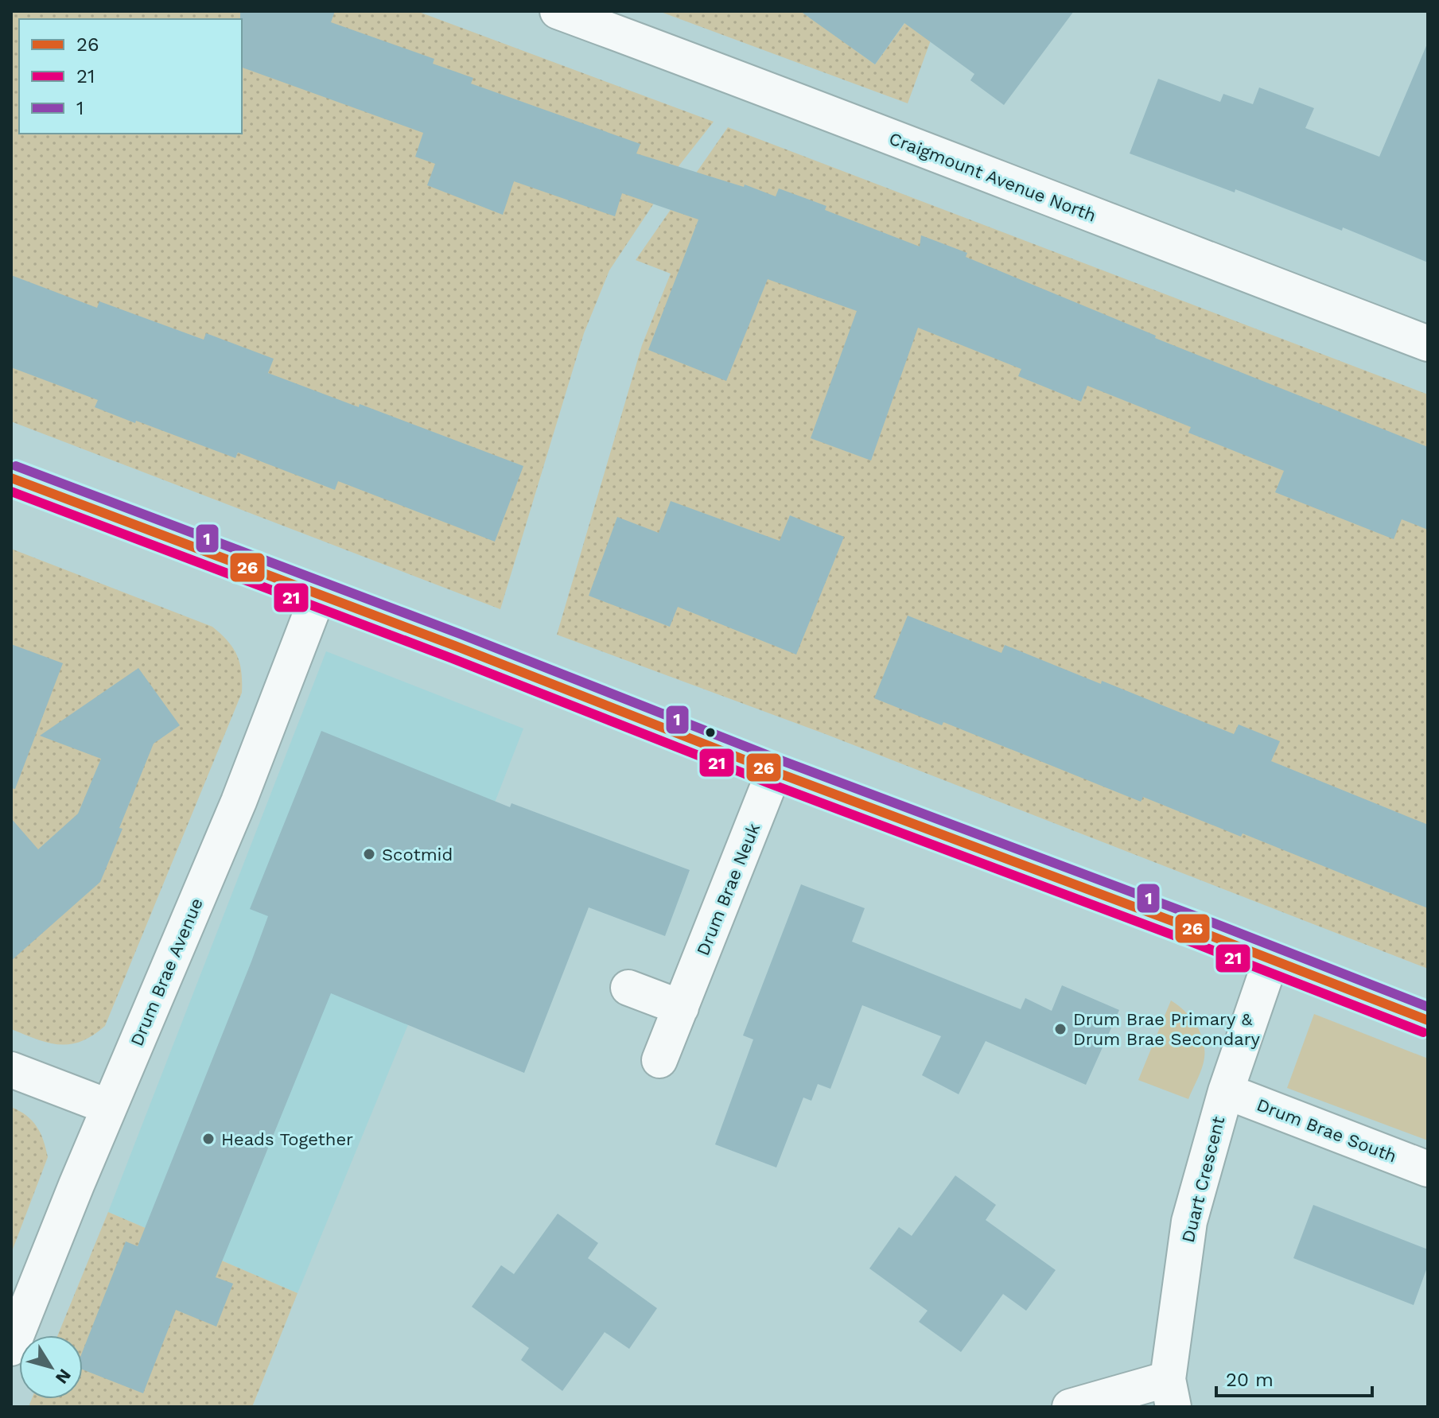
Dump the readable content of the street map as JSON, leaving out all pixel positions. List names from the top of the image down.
{
  "streets": {
    "street": [
      "Craigmount Avenue North",
      "Drum Brae Neuk",
      "Drum Brae Avenue",
      "Drum Brae South",
      "Duart Crescent"
    ]
  },
  "crossings": [
    ["Drum Brae South", "Duart Crescent"]
  ],
  "places": ["Scotmid", "Drum Brae Primary & Drum Brae Secondary", "Heads Together"],
  "lines": ["transit line 1", "transit line 26", "transit line 21"],
  "legend": ["26", "21", "1"],
  "scale_bar": "20 m",
  "north": "bottom right"
}
